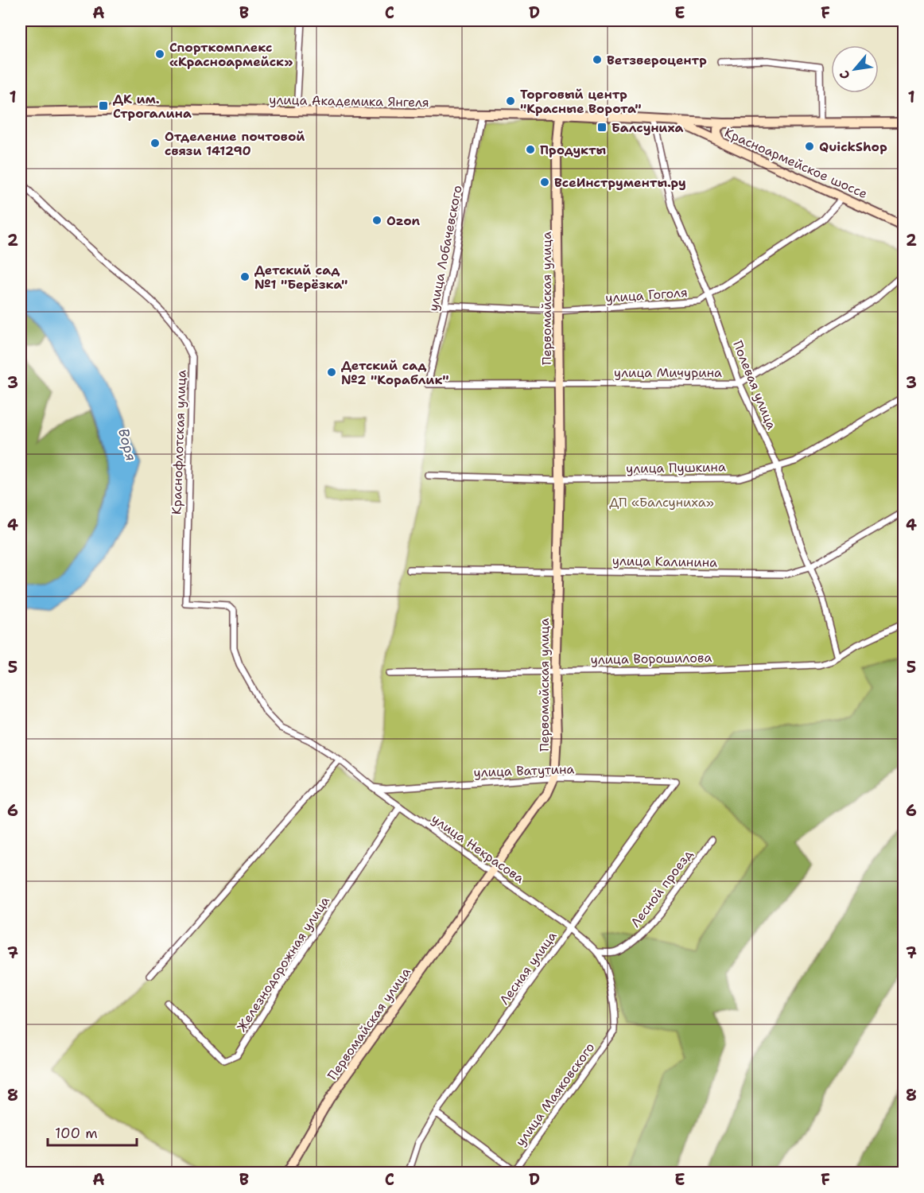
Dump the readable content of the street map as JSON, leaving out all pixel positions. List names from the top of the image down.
{
  "streets": {
    "street": [
      "улица Академика Янгеля",
      "Красноармейское шоссе",
      "улица Лобачевского",
      "улица Гоголя",
      "Первомайская улица",
      "улица Мичурина",
      "Полевая улица",
      "Краснофлотская улица",
      "улица Пушкина",
      "улица Калинина",
      "улица Ворошилова",
      "улица Ватутина",
      "улица Некрасова",
      "Лесной проезд",
      "Железнодорожная улица",
      "Лесная улица",
      "улица Маяковского"
    ]
  },
  "crossings": [
    ["улица Академика Янгеля", "Красноармейское шоссе"],
    ["улица Академика Янгеля", "улица Лобачевского"],
    ["улица Академика Янгеля", "Первомайская улица"],
    ["улица Академика Янгеля", "Полевая улица"],
    ["Красноармейское шоссе", "улица Гоголя"],
    ["улица Лобачевского", "улица Гоголя"],
    ["улица Лобачевского", "улица Мичурина"],
    ["улица Гоголя", "Первомайская улица"],
    ["улица Гоголя", "Полевая улица"],
    ["Первомайская улица", "улица Мичурина"],
    ["Первомайская улица", "улица Пушкина"],
    ["Первомайская улица", "улица Калинина"],
    ["Первомайская улица", "улица Ворошилова"],
    ["Первомайская улица", "улица Ватутина"],
    ["Первомайская улица", "улица Некрасова"],
    ["улица Мичурина", "Полевая улица"],
    ["Полевая улица", "улица Пушкина"],
    ["Полевая улица", "улица Калинина"],
    ["Полевая улица", "улица Ворошилова"],
    ["Краснофлотская улица", "улица Некрасова"],
    ["улица Ватутина", "улица Некрасова"],
    ["улица Ватутина", "Лесная улица"],
    ["улица Некрасова", "Лесной проезд"],
    ["улица Некрасова", "Железнодорожная улица"],
    ["улица Некрасова", "Лесная улица"],
    ["улица Некрасова", "улица Маяковского"],
    ["Лесной проезд", "улица Маяковского"]
  ],
  "water": ["Воря"],
  "parks": ["ДП «Балсуниха»"],
  "places": {
    "other": [
      "Спорткомплекс «Красноармейск»",
      "Ветзвероцентр",
      "Торговый центр \"Красные Ворота\"",
      "Отделение почтовой связи 141290",
      "QuickShop",
      "Продукты",
      "ВсеИнструменты.ру",
      "Ozon",
      "Детский сад №1 \"Берёзка\"",
      "Детский сад №2 \"Кораблик\""
    ],
    "transit": ["ДК им. Строгалина", "Балсуниха"]
  },
  "scale_bar": "100 m",
  "north": "bottom left",
  "grid": {
    "columns": [
      "A",
      "B",
      "C",
      "D",
      "E",
      "F"
    ],
    "rows": [
      "1",
      "2",
      "3",
      "4",
      "5",
      "6",
      "7",
      "8"
    ]
  }
}
